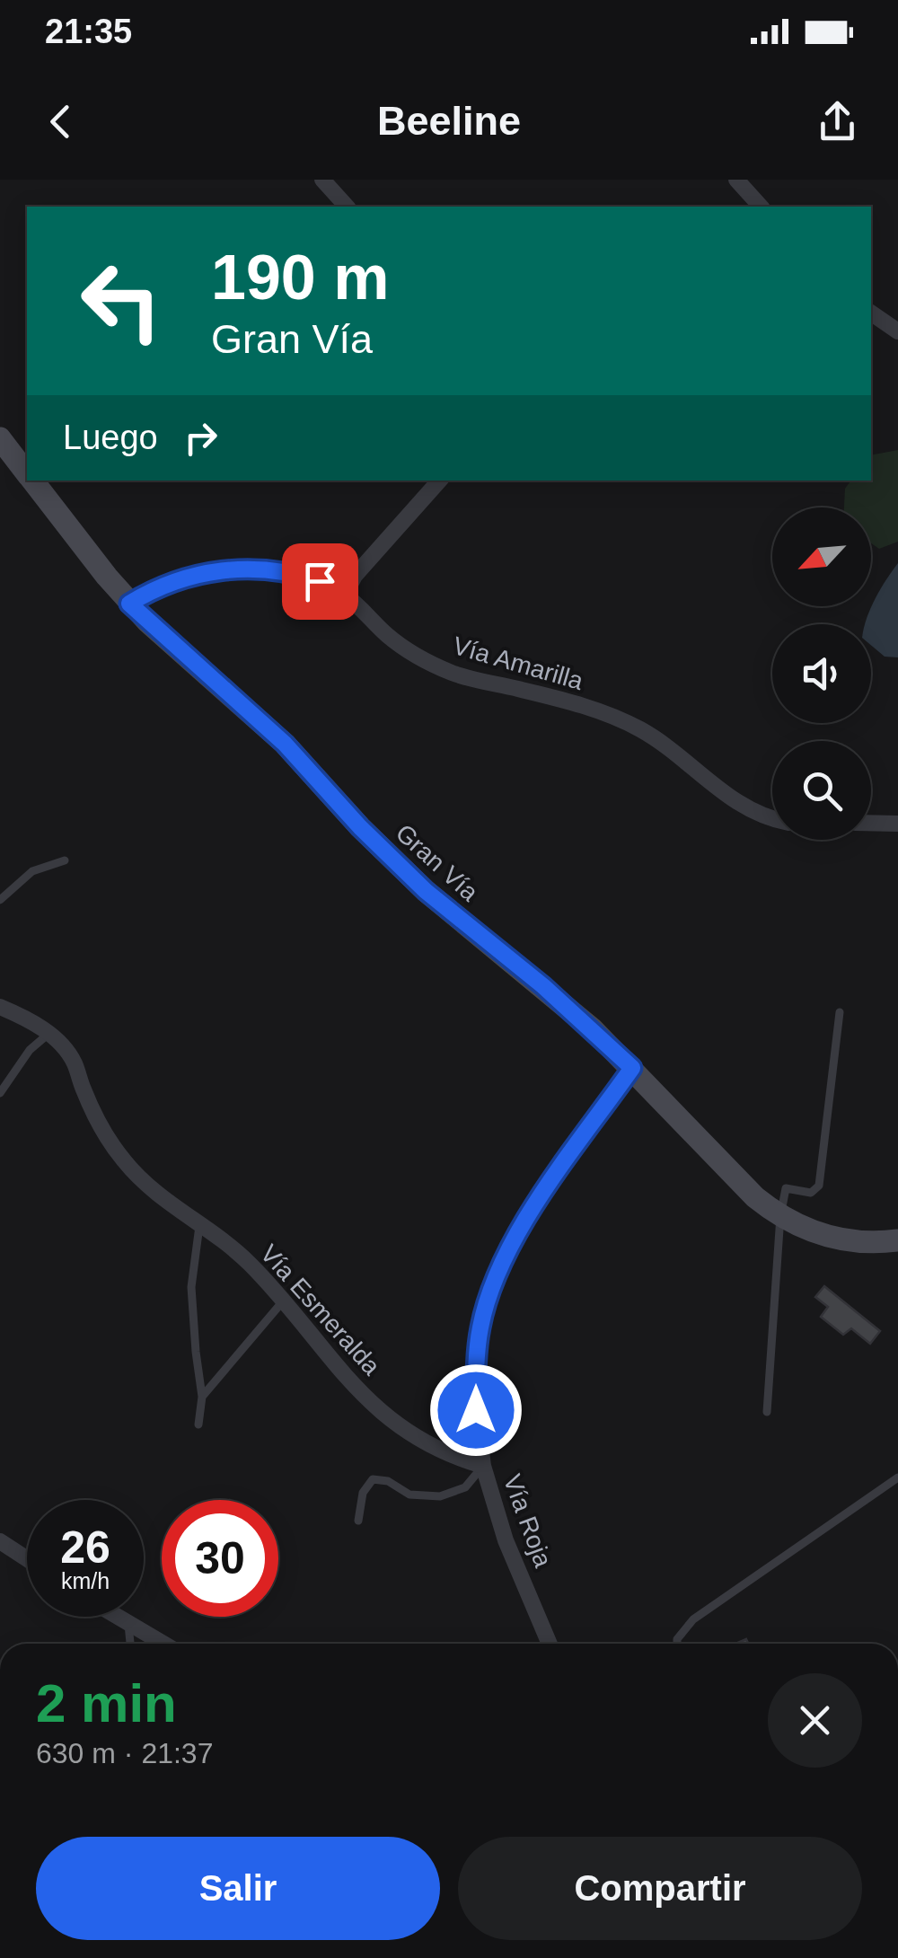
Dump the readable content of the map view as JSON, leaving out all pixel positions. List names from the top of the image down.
{
  "streets": {
    "main road": ["Gran Vía"],
    "street": ["Vía Amarilla", "Vía Esmeralda", "Vía Roja"]
  },
  "crossings": [
    ["Vía Amarilla", "Gran Vía"],
    ["Gran Vía", "Vía Roja"],
    ["Vía Esmeralda", "Vía Roja"]
  ],
  "north": "bottom left",
  "page": {
    "status": "21:35",
    "header": "Beeline",
    "turn": ["190 m", "Gran Vía"],
    "then": "Luego",
    "speed": "26 km/h",
    "limit": "30",
    "heading": ["2 min", "630 m · 21:37"],
    "buttons": ["Salir", "Compartir"]
  }
}
